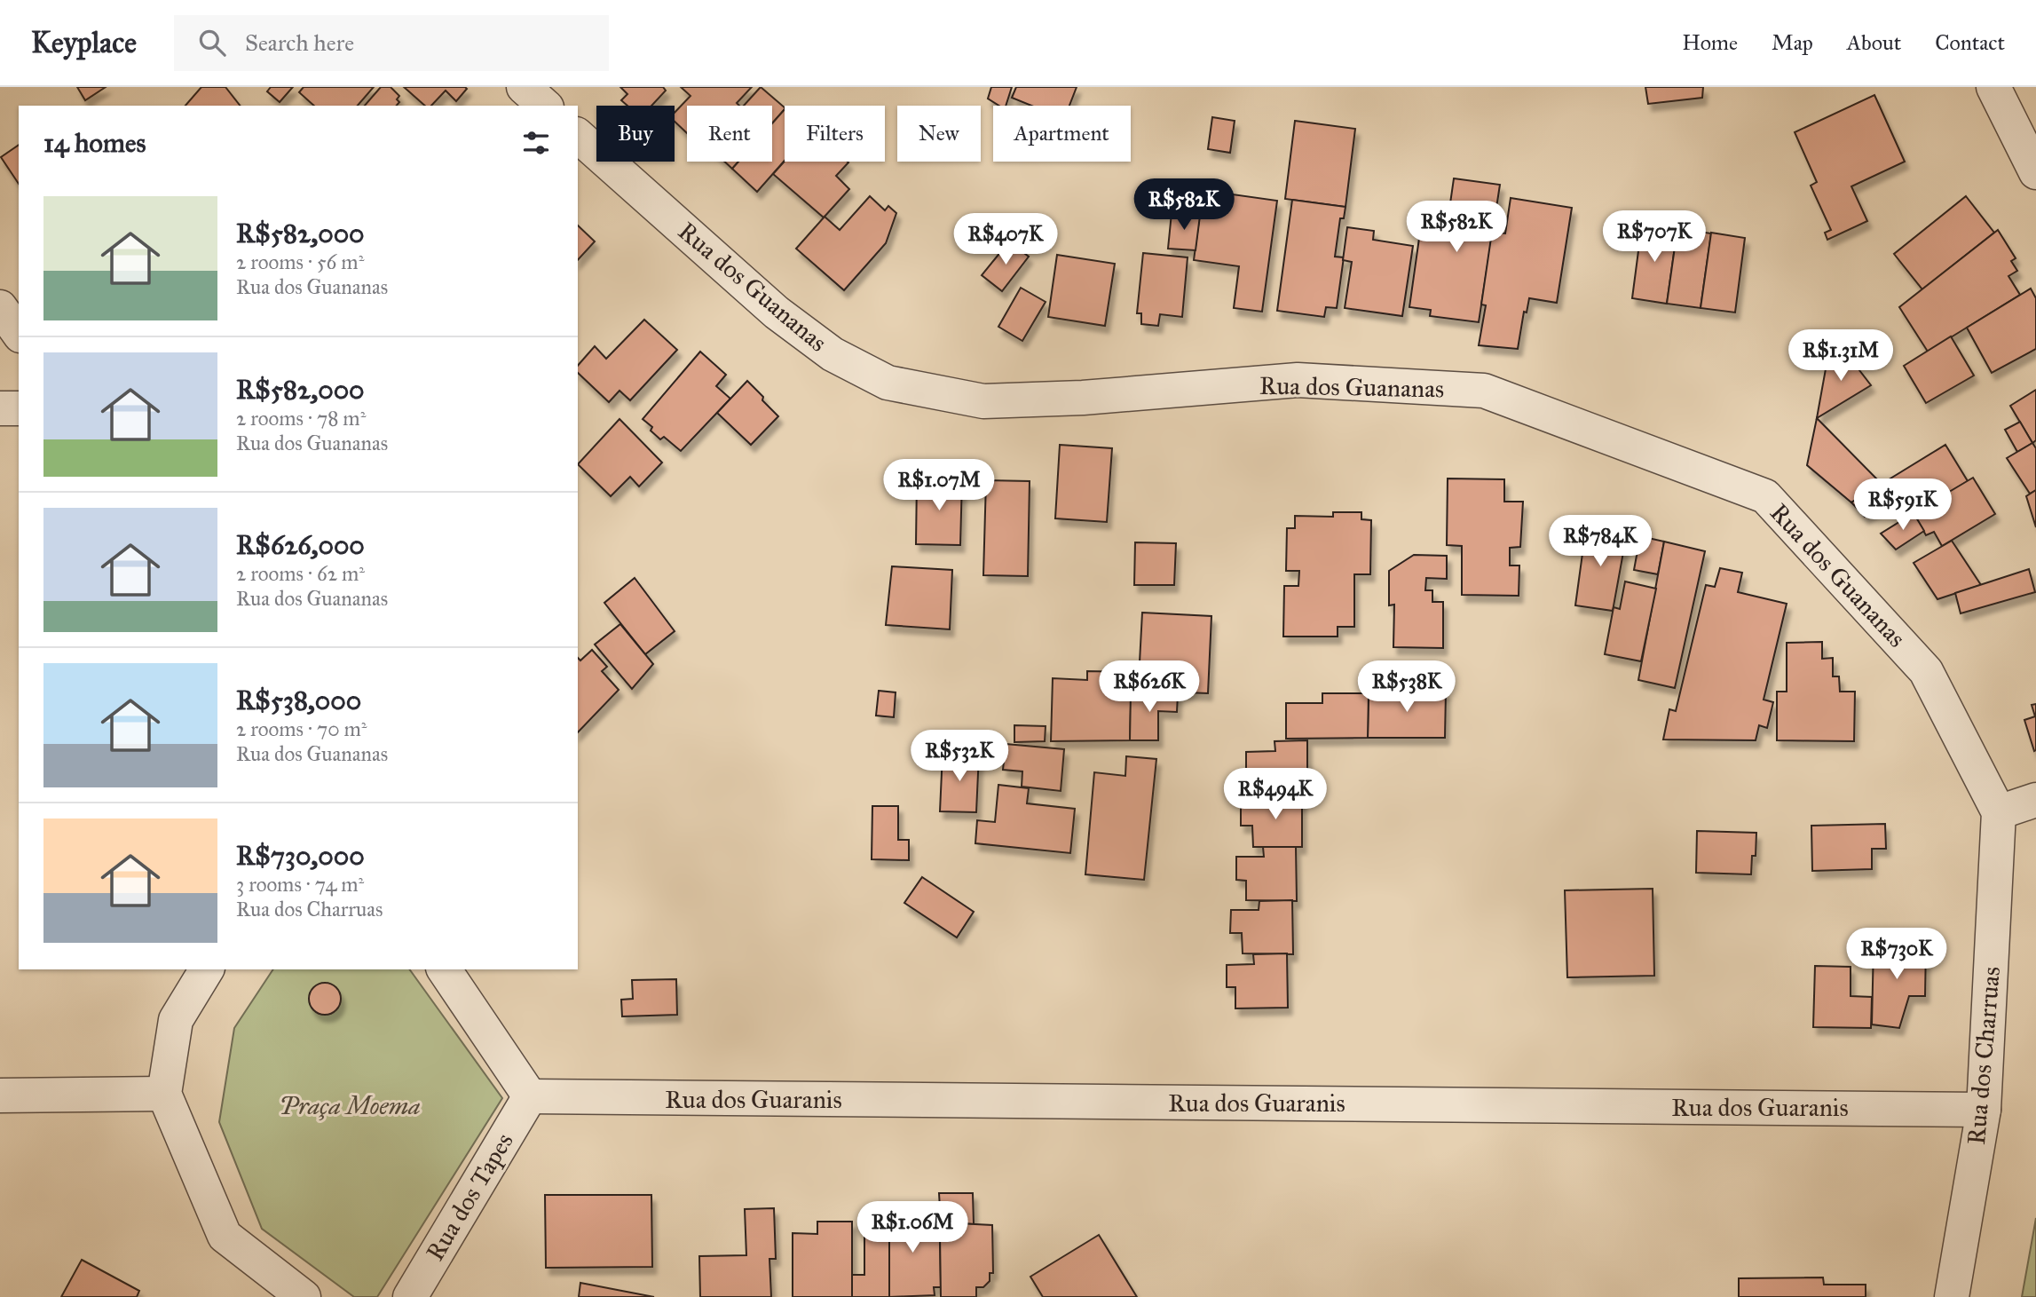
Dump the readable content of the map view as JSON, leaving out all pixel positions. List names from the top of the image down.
{
  "streets": {
    "street": [
      "Rua dos Guananas",
      "Rua dos Charruas",
      "Rua dos Guaranis",
      "Rua dos Tapes"
    ]
  },
  "crossings": [
    ["Rua dos Guananas", "Rua dos Charruas"],
    ["Rua dos Charruas", "Rua dos Guaranis"],
    ["Rua dos Guaranis", "Rua dos Tapes"]
  ],
  "parks": ["Praça Moema"],
  "page": {
    "header": "Keyplace",
    "search": "Search here",
    "nav": [
      "Home",
      "Map",
      "About",
      "Contact"
    ],
    "chip": [
      "Buy",
      "Rent",
      "Filters",
      "New",
      "Apartment"
    ],
    "heading": "14 homes",
    "price": [
      "R$582K",
      "R$582K",
      "R$707K",
      "R$407K",
      "R$1.31M",
      "R$1.07M",
      "R$591K",
      "R$784K",
      "R$626K",
      "R$538K",
      "R$532K",
      "R$494K",
      "R$730K",
      "R$1.06M"
    ],
    "list": [
      {
        "name": "R$582,000",
        "note": "2 rooms · 56 m² · Rua dos Guananas"
      },
      {
        "name": "R$582,000",
        "note": "2 rooms · 78 m² · Rua dos Guananas"
      },
      {
        "name": "R$626,000",
        "note": "2 rooms · 62 m² · Rua dos Guananas"
      },
      {
        "name": "R$538,000",
        "note": "2 rooms · 70 m² · Rua dos Guananas"
      },
      {
        "name": "R$730,000",
        "note": "3 rooms · 74 m² · Rua dos Charruas"
      }
    ]
  }
}
